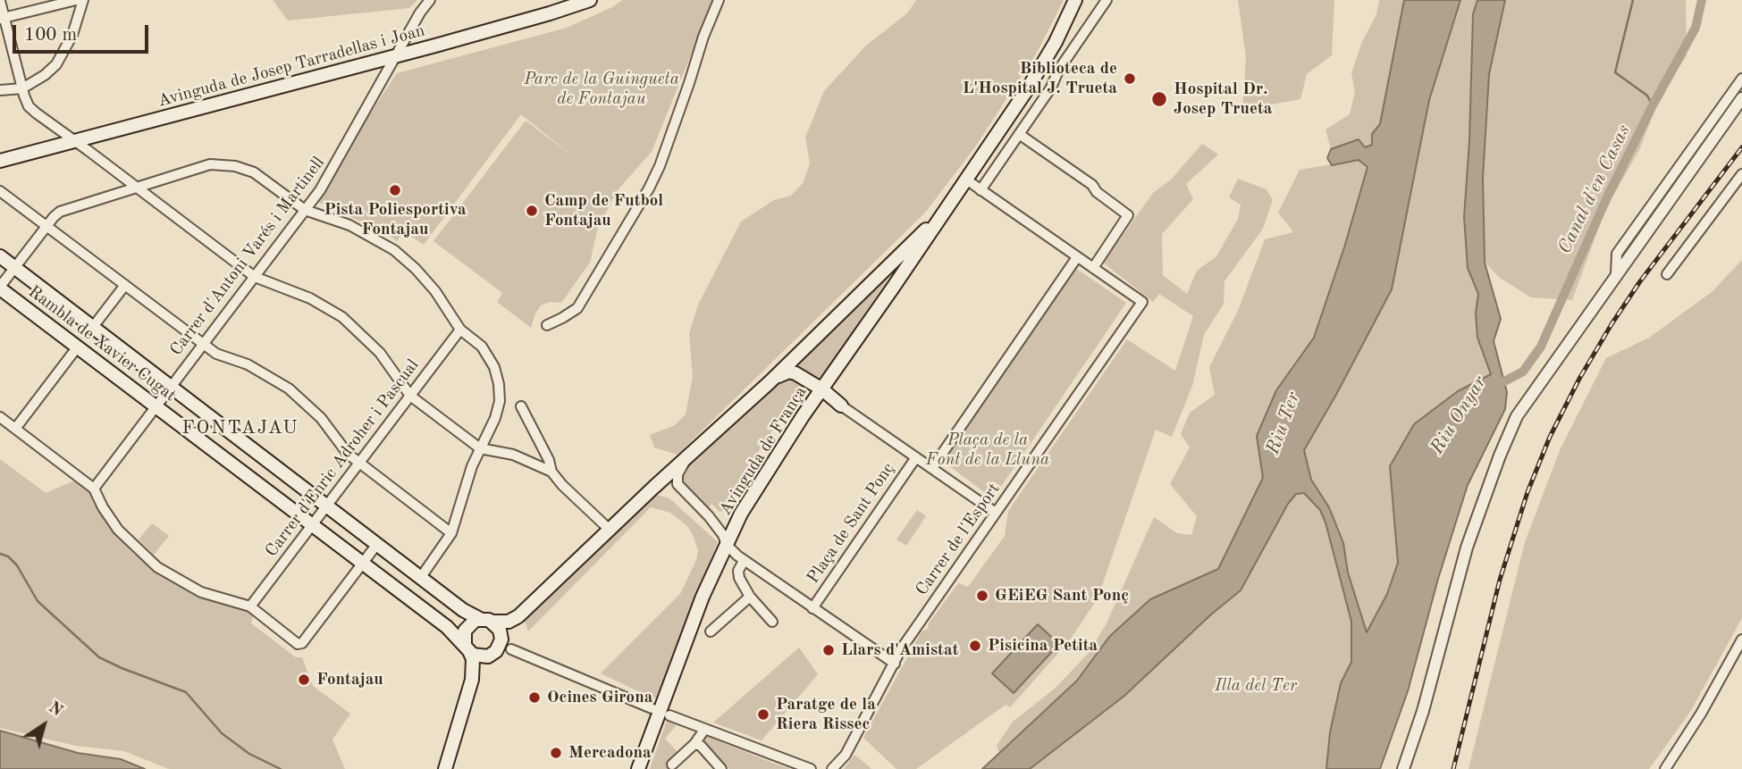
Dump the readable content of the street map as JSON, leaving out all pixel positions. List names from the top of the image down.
{
  "streets": {
    "main road": ["Avinguda de Josep Tarradellas i Joan", "Rambla de Xavier Cugat", "Avinguda de França"],
    "street": [
      "Carrer d'Antoni Varés i Martinell",
      "Carrer d'Enric Adroher i Pascual",
      "Plaça de Sant Ponç",
      "Carrer de l'Esport"
    ]
  },
  "crossings": [
    ["Avinguda de Josep Tarradellas i Joan", "Carrer d'Antoni Varés i Martinell"],
    ["Carrer d'Antoni Varés i Martinell", "Rambla de Xavier Cugat"],
    ["Rambla de Xavier Cugat", "Avinguda de França"],
    ["Rambla de Xavier Cugat", "Carrer d'Enric Adroher i Pascual"]
  ],
  "districts": ["FONTAJAU"],
  "water": ["Canal d'en Casas", "Riu Onyar", "Riu Ter"],
  "parks": ["Parc de la Guingueta de Fontajau", "Plaça de la Font de la Lluna", "Illa del Ter"],
  "places": [
    "Biblioteca de L'Hospital J. Trueta",
    "Hospital Dr. Josep Trueta",
    "Pista Poliesportiva Fontajau",
    "Camp de Futbol Fontajau",
    "GEiEG Sant Ponç",
    "Pisicina Petita",
    "Llars d'Amistat",
    "Fontajau",
    "Ocines Girona",
    "Paratge de la Riera Rissec",
    "Mercadona"
  ],
  "scale_bar": "100 m",
  "north": "top right"
}
